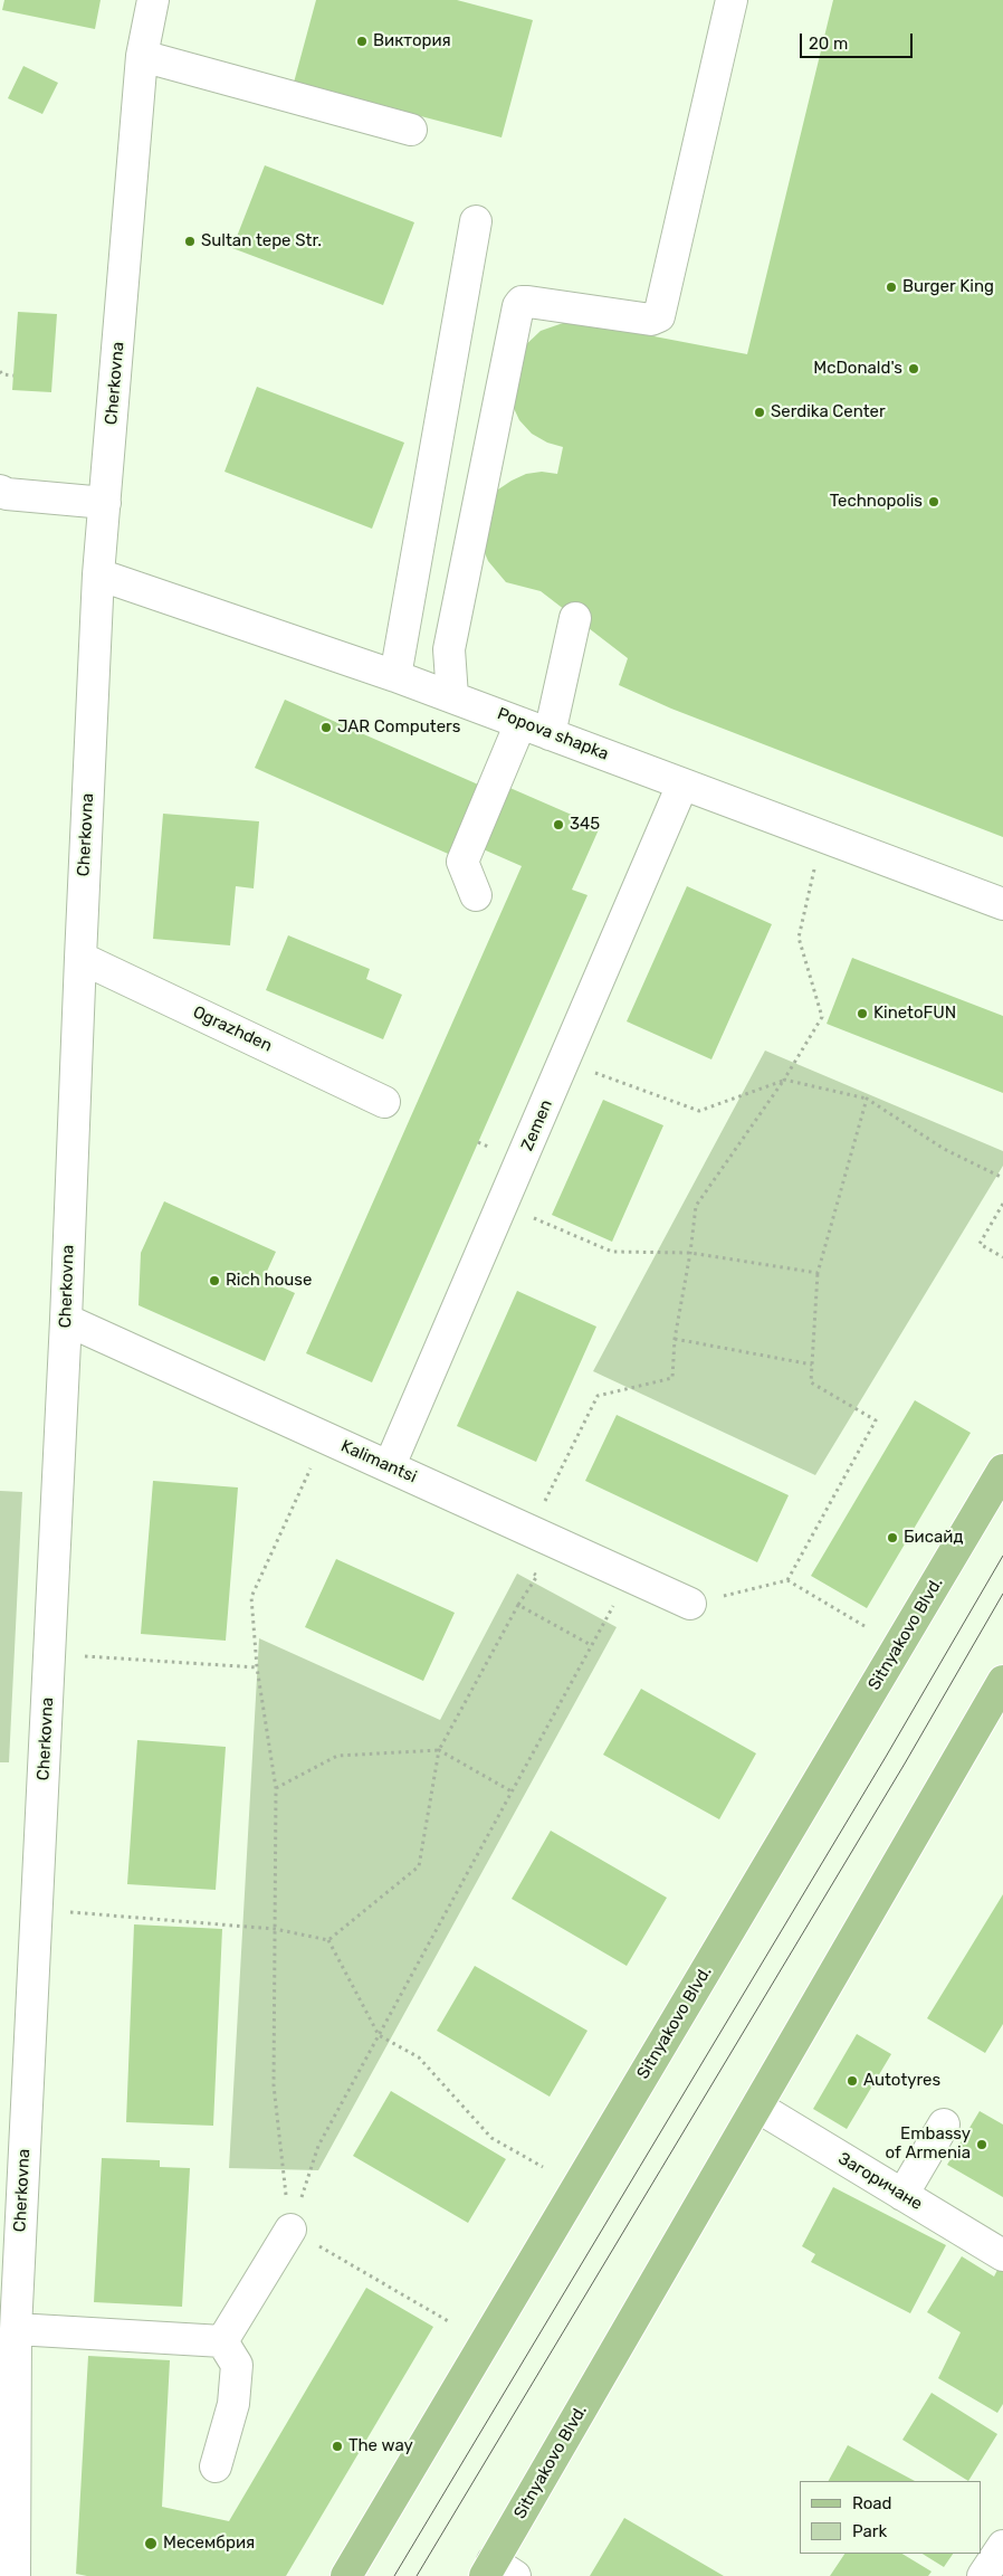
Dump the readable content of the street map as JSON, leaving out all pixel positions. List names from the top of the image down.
{
  "streets": {
    "main road": ["Sitnyakovo Blvd."],
    "street": [
      "Cherkovna",
      "Popova shapka",
      "Ograzhden",
      "Zemen",
      "Kalimantsi",
      "Загоричане"
    ]
  },
  "crossings": [
    ["Cherkovna", "Popova shapka"],
    ["Cherkovna", "Ograzhden"],
    ["Cherkovna", "Kalimantsi"],
    ["Popova shapka", "Zemen"],
    ["Zemen", "Kalimantsi"],
    ["Sitnyakovo Blvd.", "Загоричане"]
  ],
  "places": [
    "Виктория",
    "Sultan tepe Str.",
    "Burger King",
    "McDonald's",
    "Serdika Center",
    "Technopolis",
    "JAR Computers",
    "345",
    "KinetoFUN",
    "Rich house",
    "Бисайд",
    "Autotyres",
    "Embassy of Armenia",
    "The way",
    "Месембрия"
  ],
  "legend": ["Road", "Park"],
  "scale_bar": "20 m"
}
